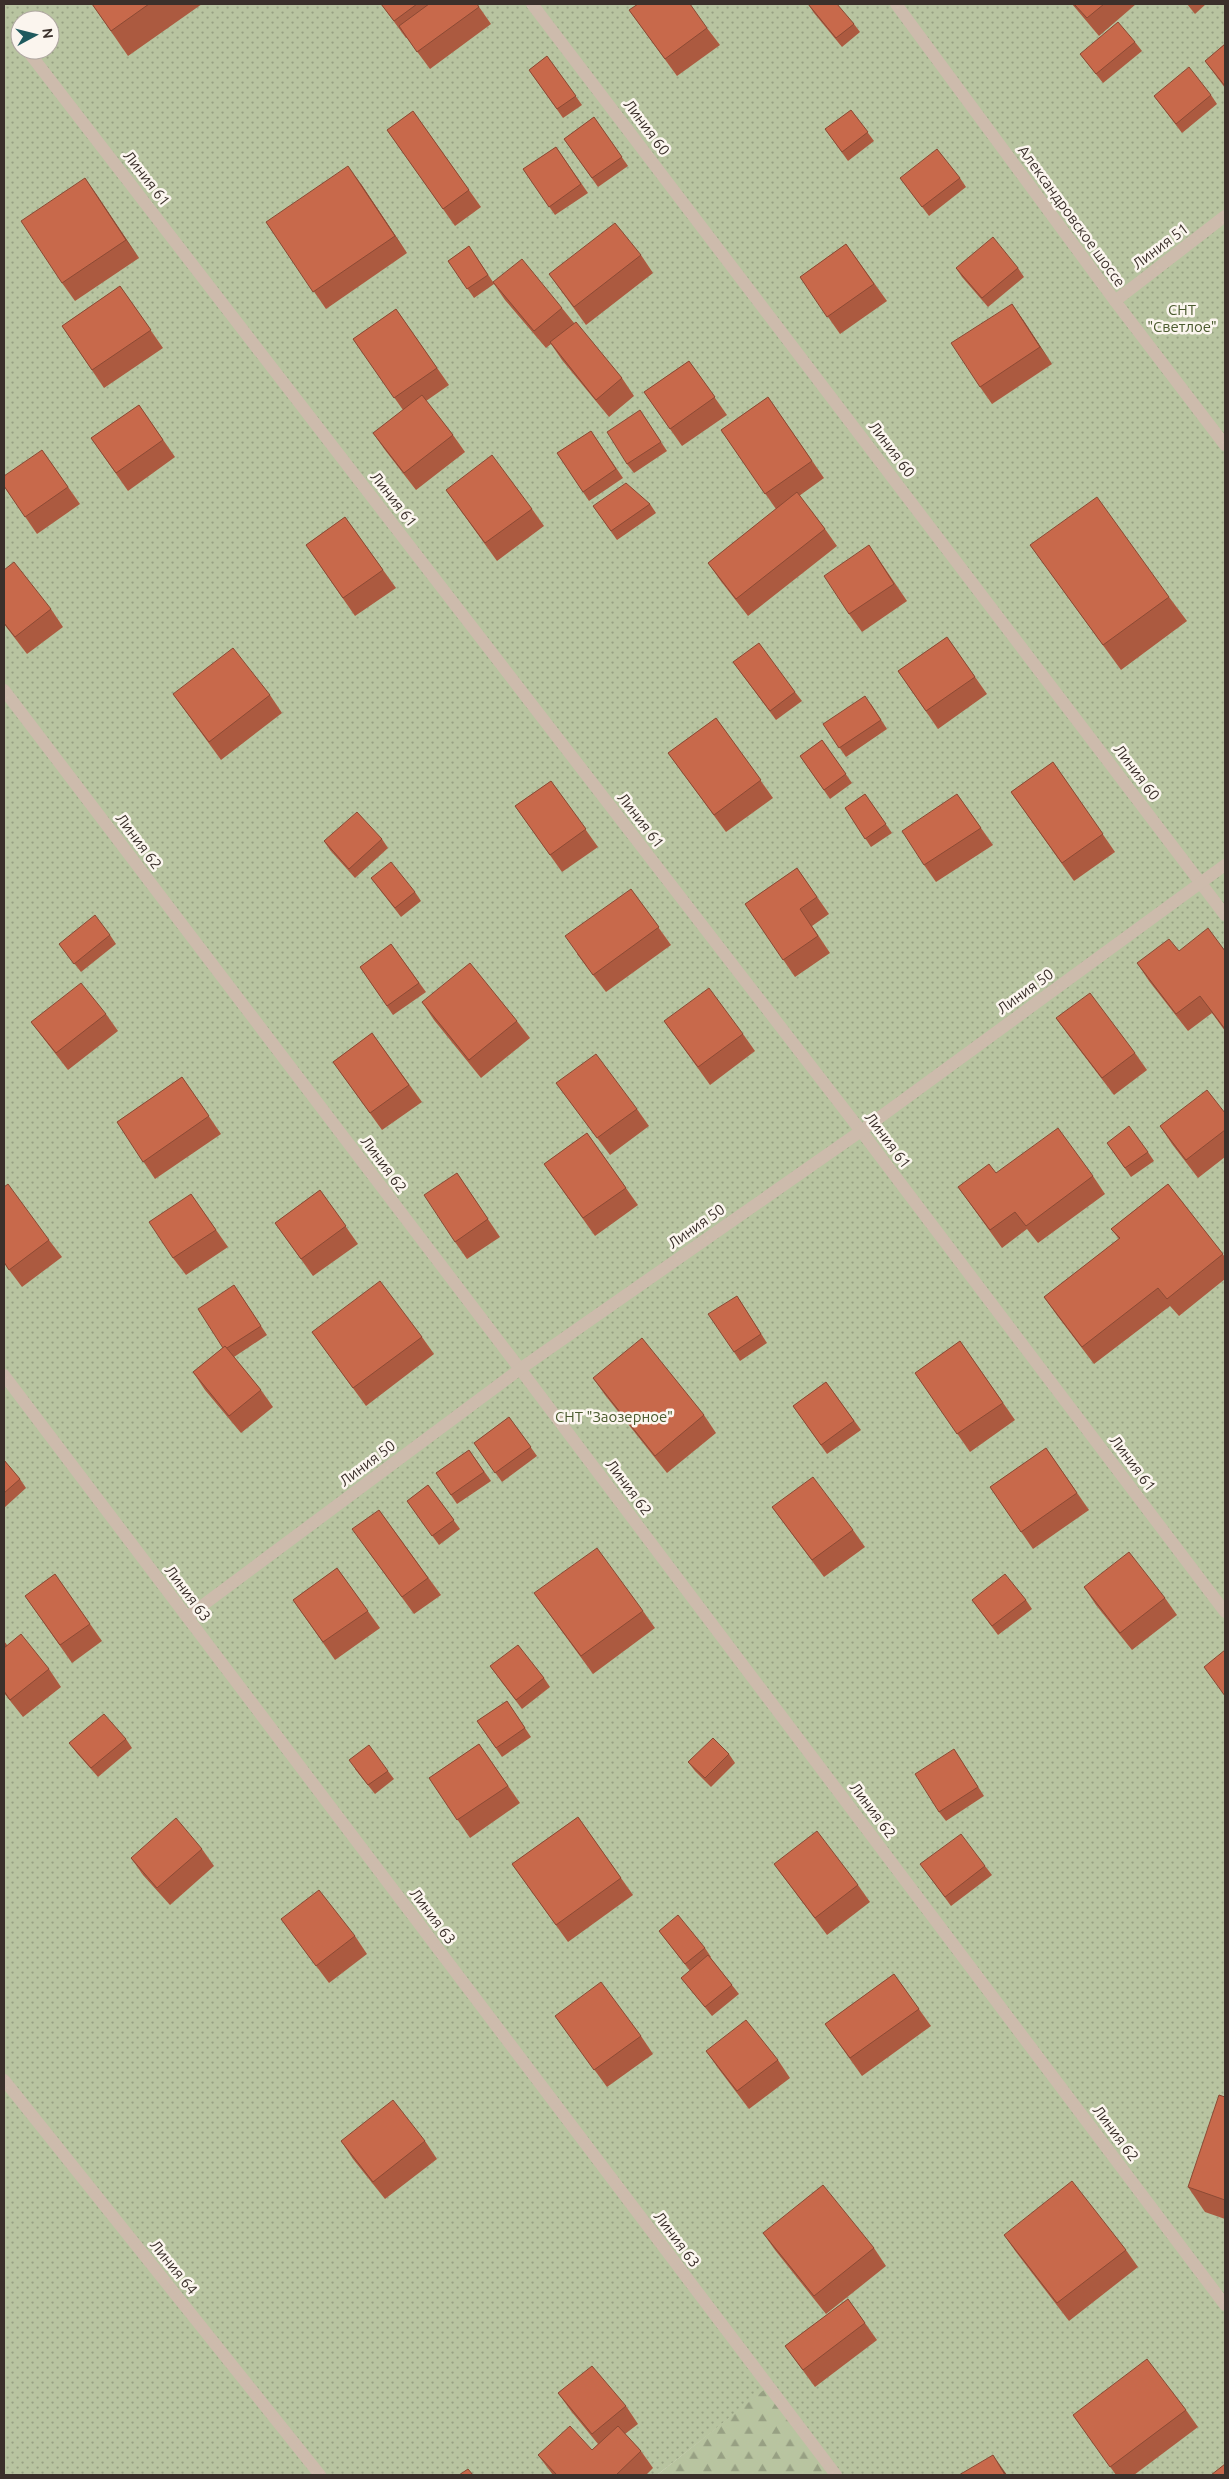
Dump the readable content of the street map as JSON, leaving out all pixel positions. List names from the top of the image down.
{
  "streets": {
    "street": [
      "Линия 60",
      "Линия 61",
      "Александровское шоссе",
      "Линия 51",
      "Линия 62",
      "Линия 50",
      "Линия 63",
      "Линия 64"
    ]
  },
  "crossings": [
    ["Линия 60", "Линия 50"],
    ["Линия 61", "Линия 50"],
    ["Александровское шоссе", "Линия 51"],
    ["Линия 62", "Линия 50"],
    ["Линия 50", "Линия 63"]
  ],
  "parks": ["СНТ \"Светлое\"", "СНТ \"Заозерное\""],
  "north": "right"
}
